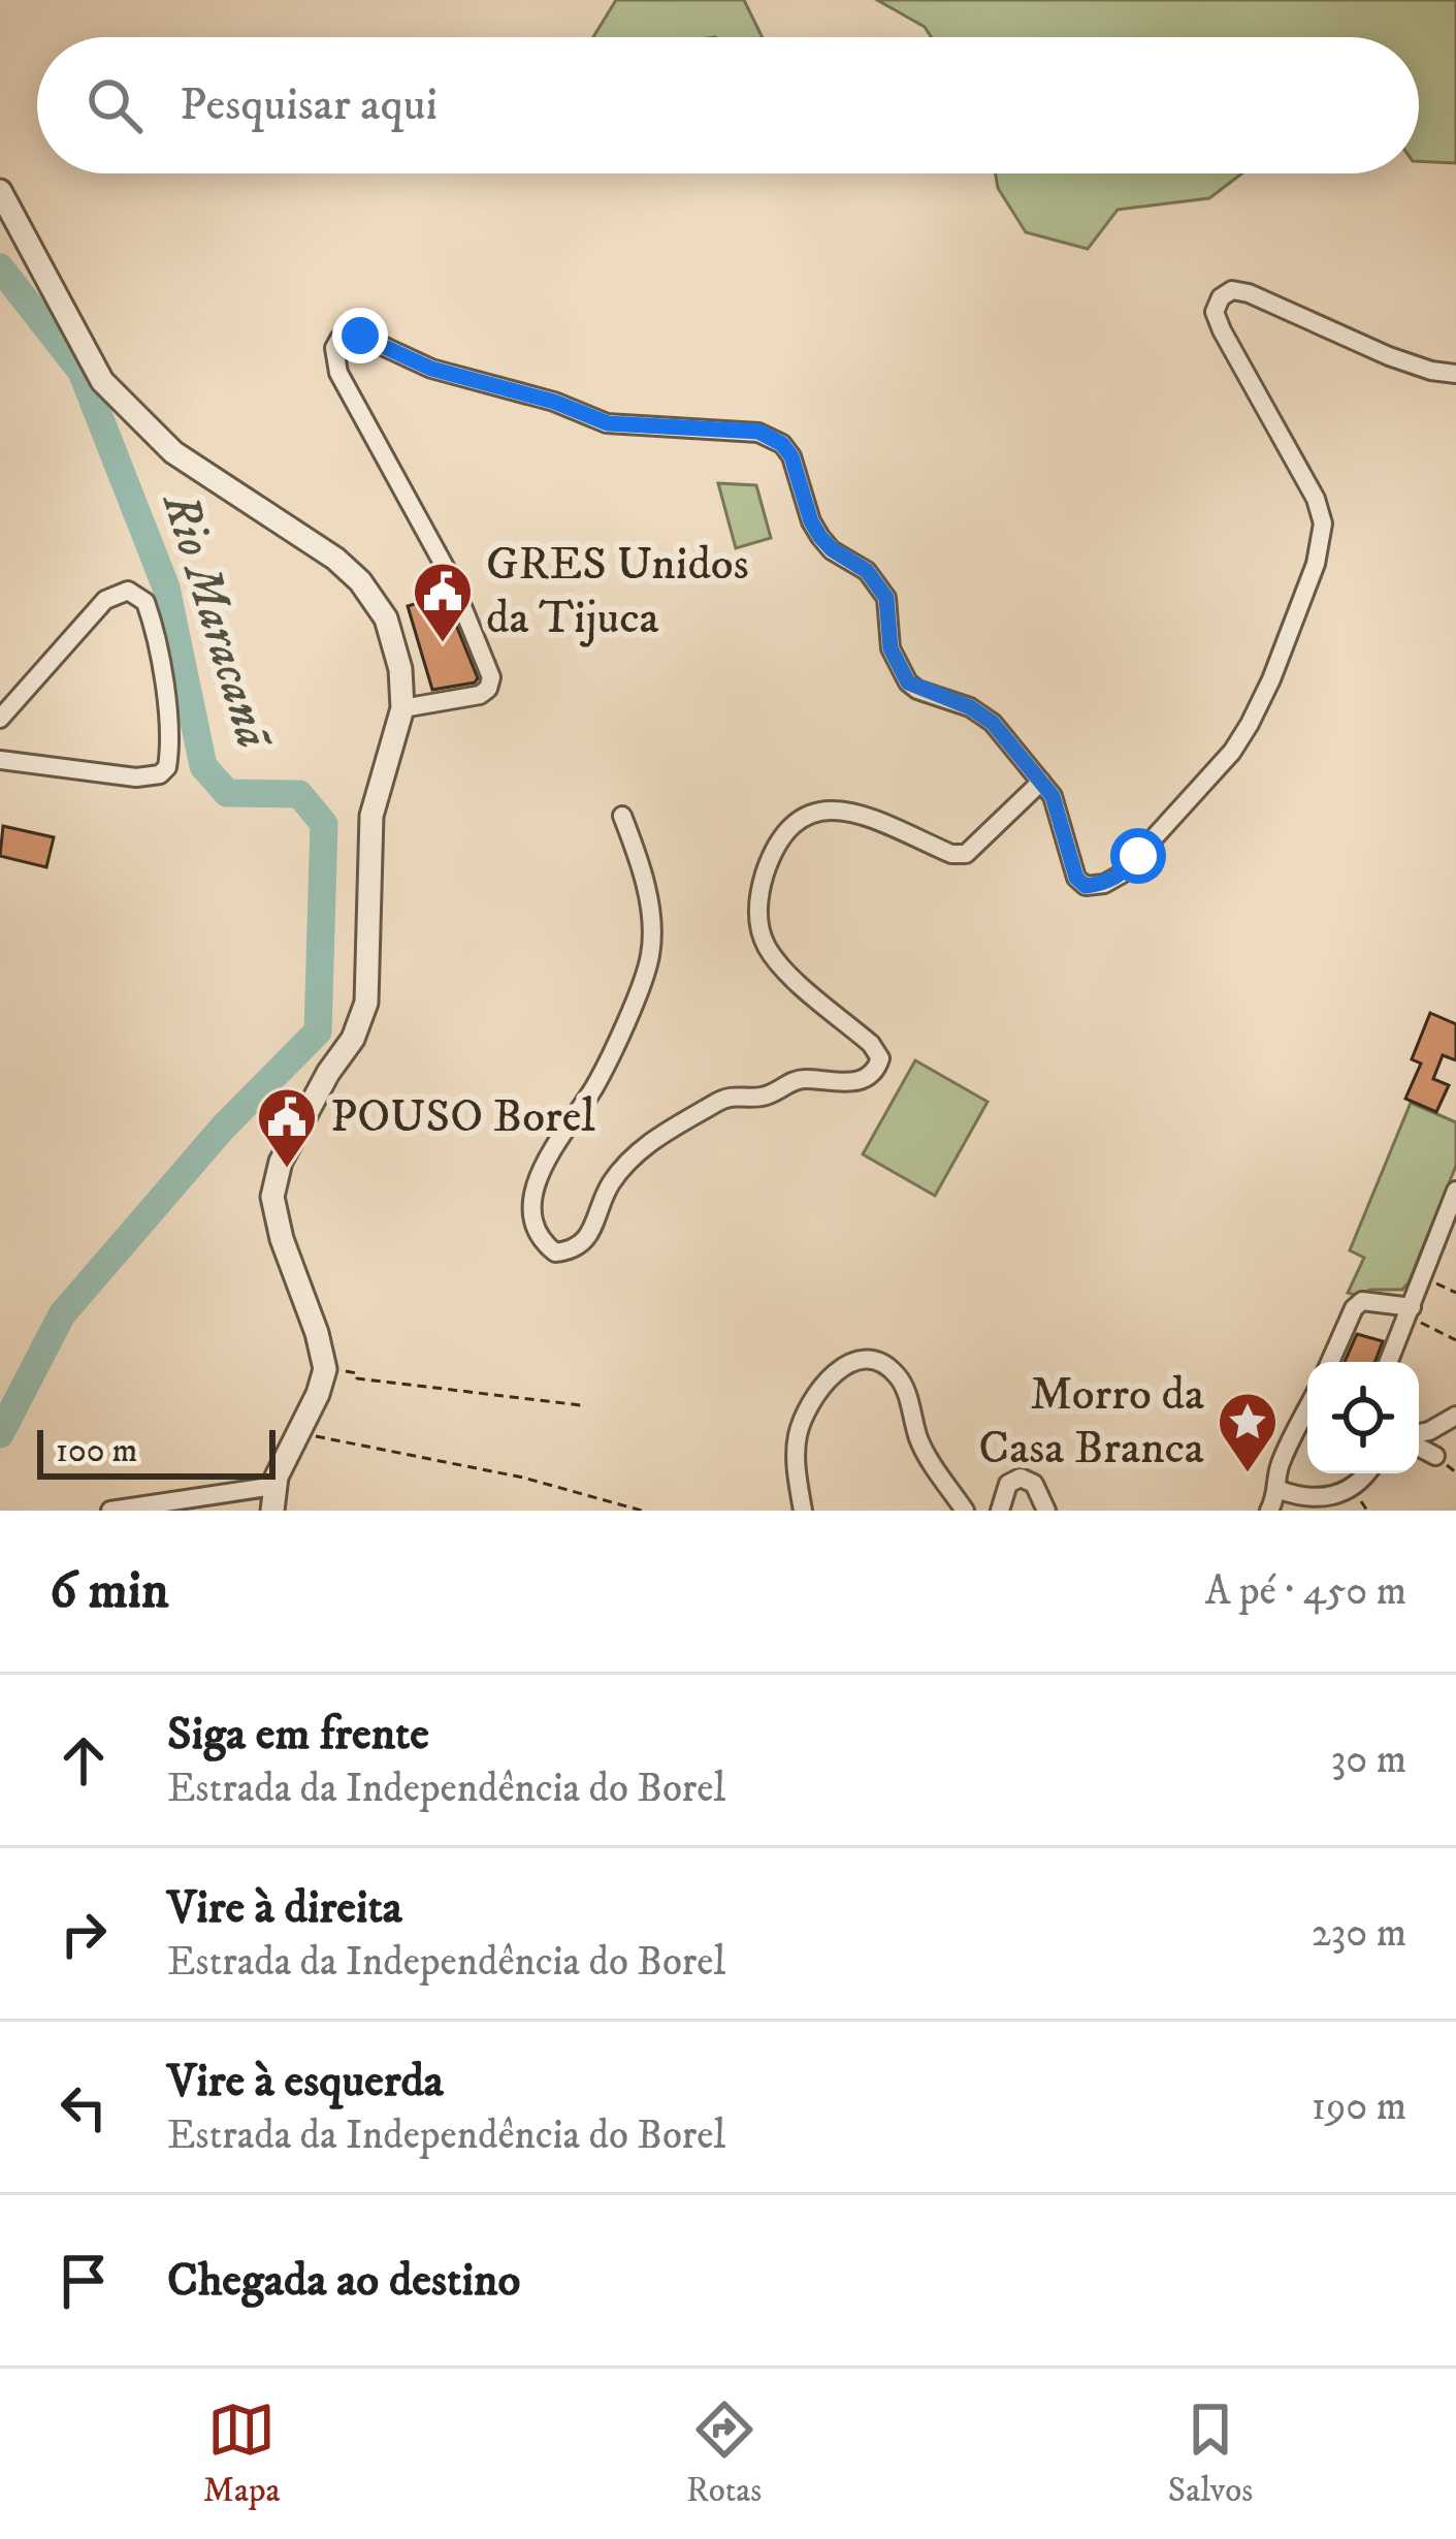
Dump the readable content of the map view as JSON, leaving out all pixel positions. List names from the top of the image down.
{
  "water": ["Rio Maracanã"],
  "places": {
    "public building": ["GRES Unidos da Tijuca", "POUSO Borel"],
    "place": ["Morro da Casa Branca"]
  },
  "scale_bar": "100 m",
  "page": {
    "search": "Pesquisar aqui",
    "scale": "100 m",
    "heading": ["6 min", "A pé · 450 m"],
    "list": [
      ["Siga em frente", "Estrada da Independência do Borel", "30 m"],
      ["Vire à direita", "Estrada da Independência do Borel", "230 m"],
      ["Vire à esquerda", "Estrada da Independência do Borel", "190 m"],
      "Chegada ao destino"
    ],
    "nav": ["Mapa", "Rotas", "Salvos"]
  }
}
